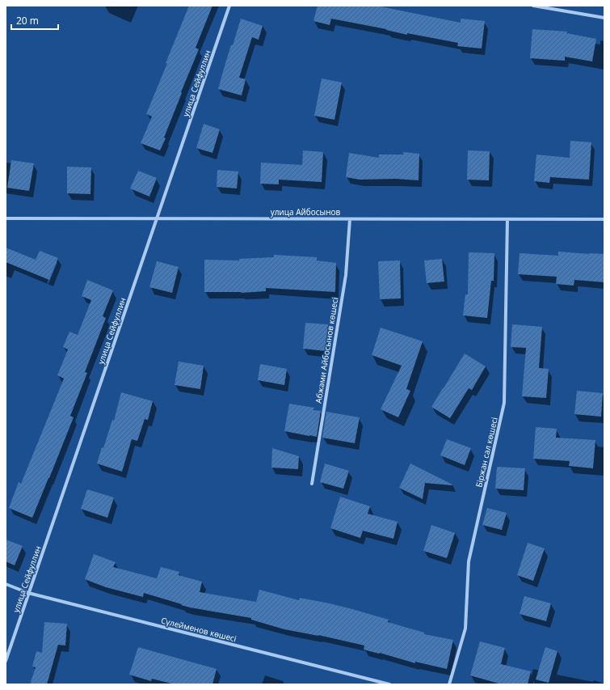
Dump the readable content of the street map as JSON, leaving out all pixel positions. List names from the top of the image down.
{
  "streets": {
    "street": [
      "улица Сейфуллин",
      "улица Айбосынов",
      "Абжәми Айбосынов көшесі",
      "Біржан сал көшесі",
      "Сүлейменов көшесі"
    ]
  },
  "crossings": [
    ["улица Сейфуллин", "улица Айбосынов"],
    ["улица Сейфуллин", "Сүлейменов көшесі"],
    ["улица Айбосынов", "Абжәми Айбосынов көшесі"],
    ["улица Айбосынов", "Біржан сал көшесі"]
  ],
  "scale_bar": "20 m"
}
